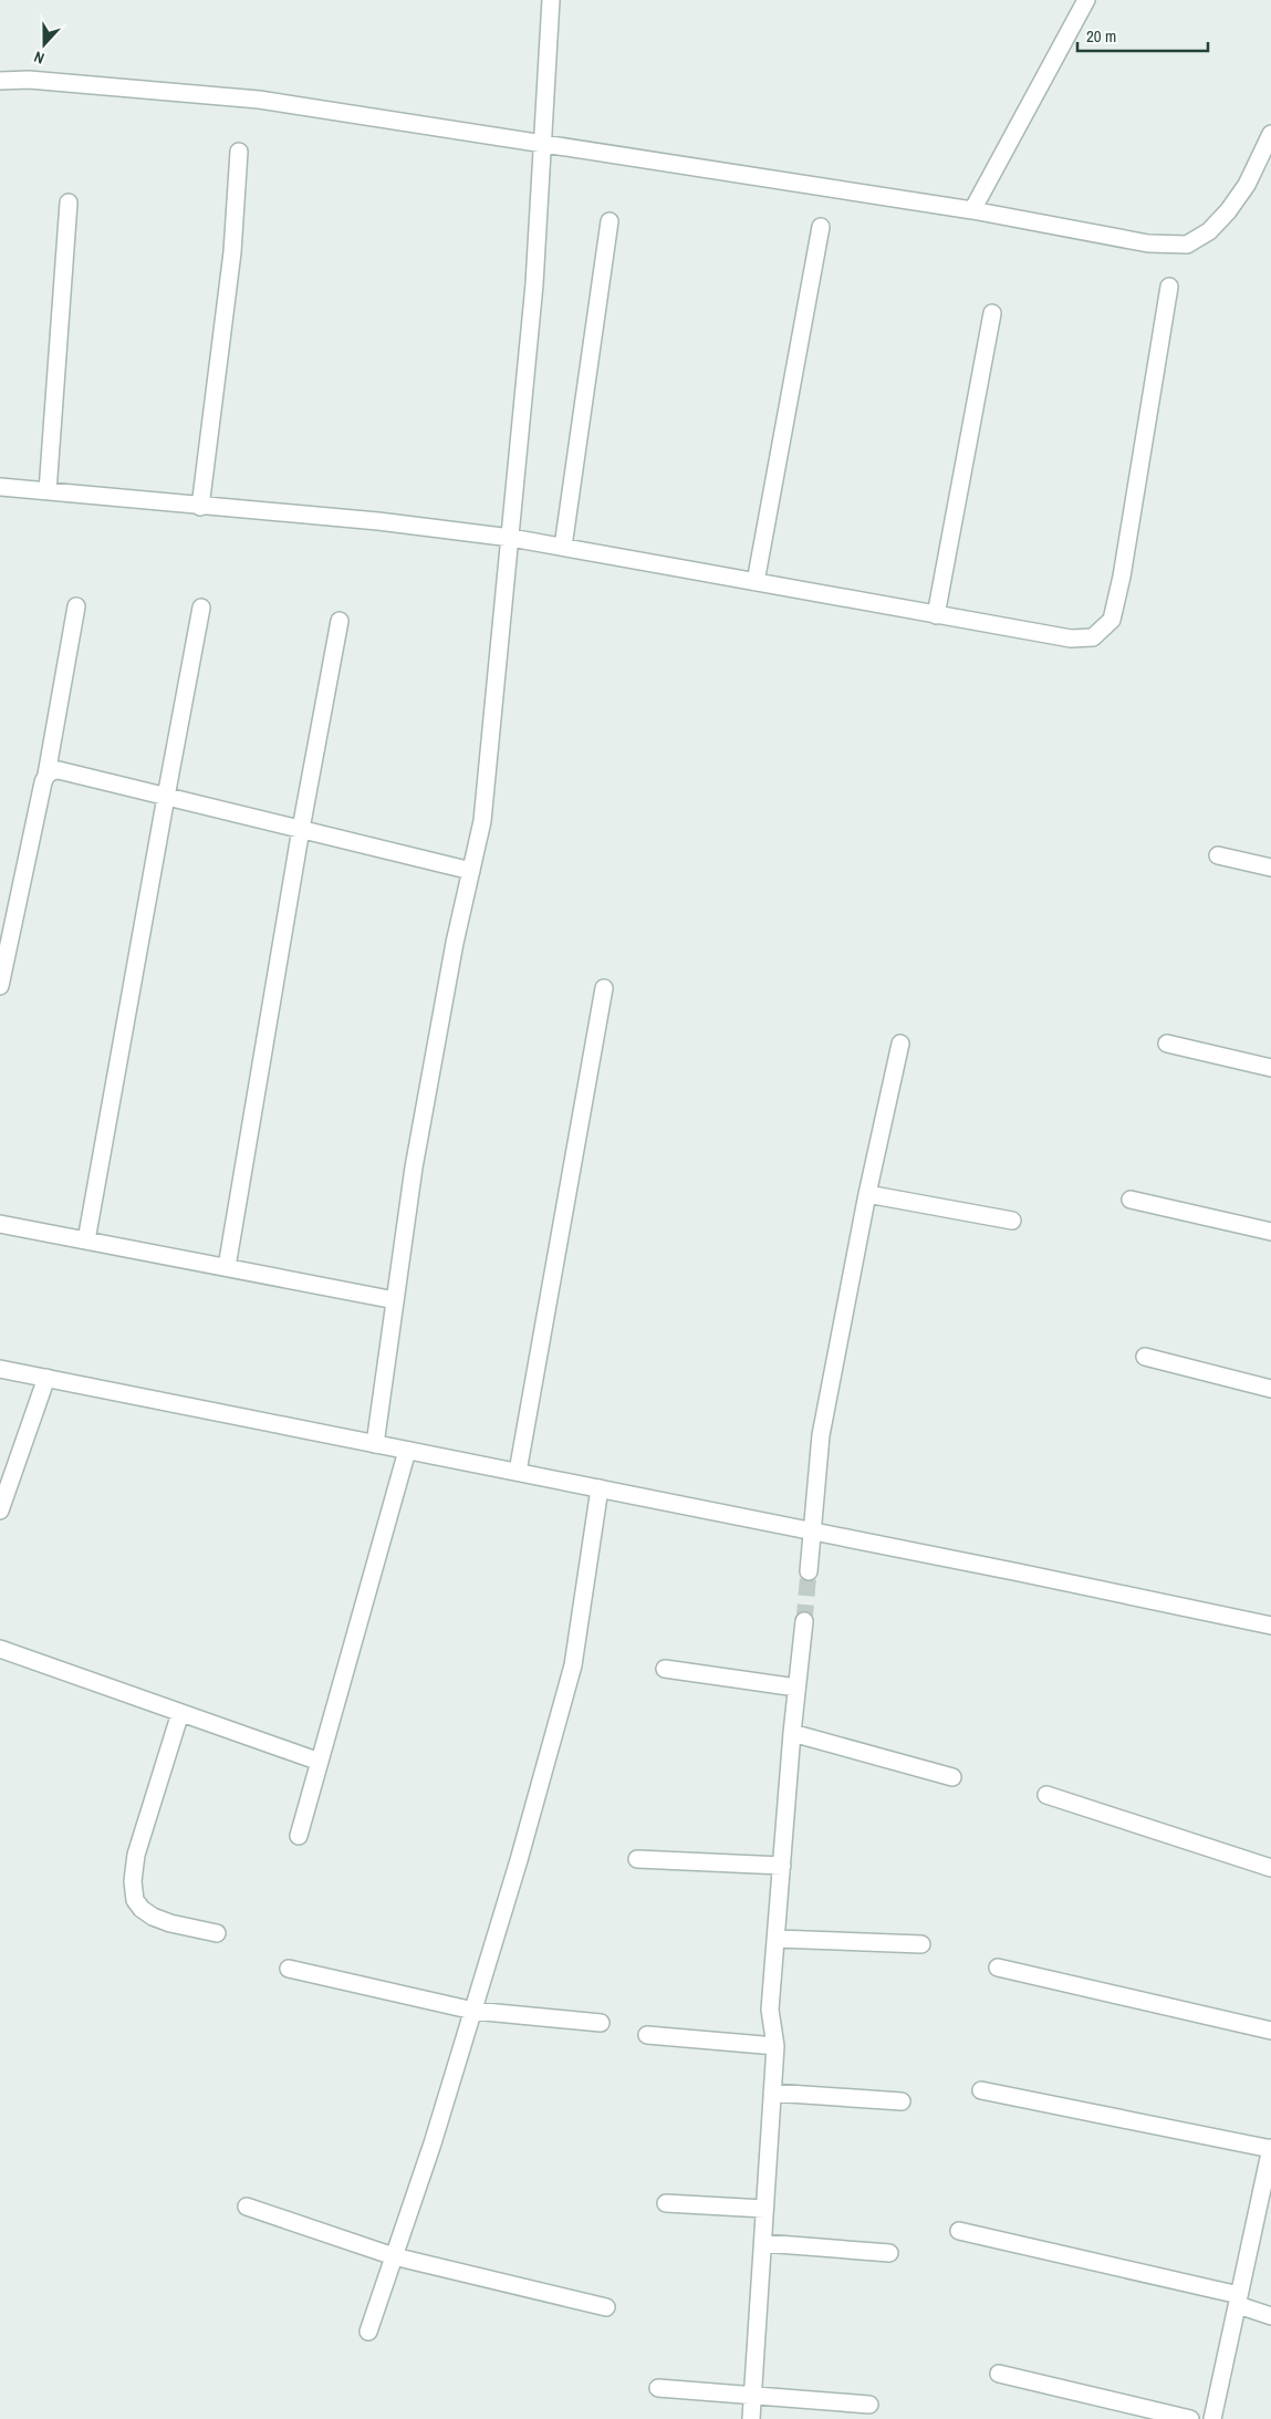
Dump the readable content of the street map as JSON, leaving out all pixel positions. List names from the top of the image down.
{
  "scale_bar": "20 m",
  "north": "bottom"
}
